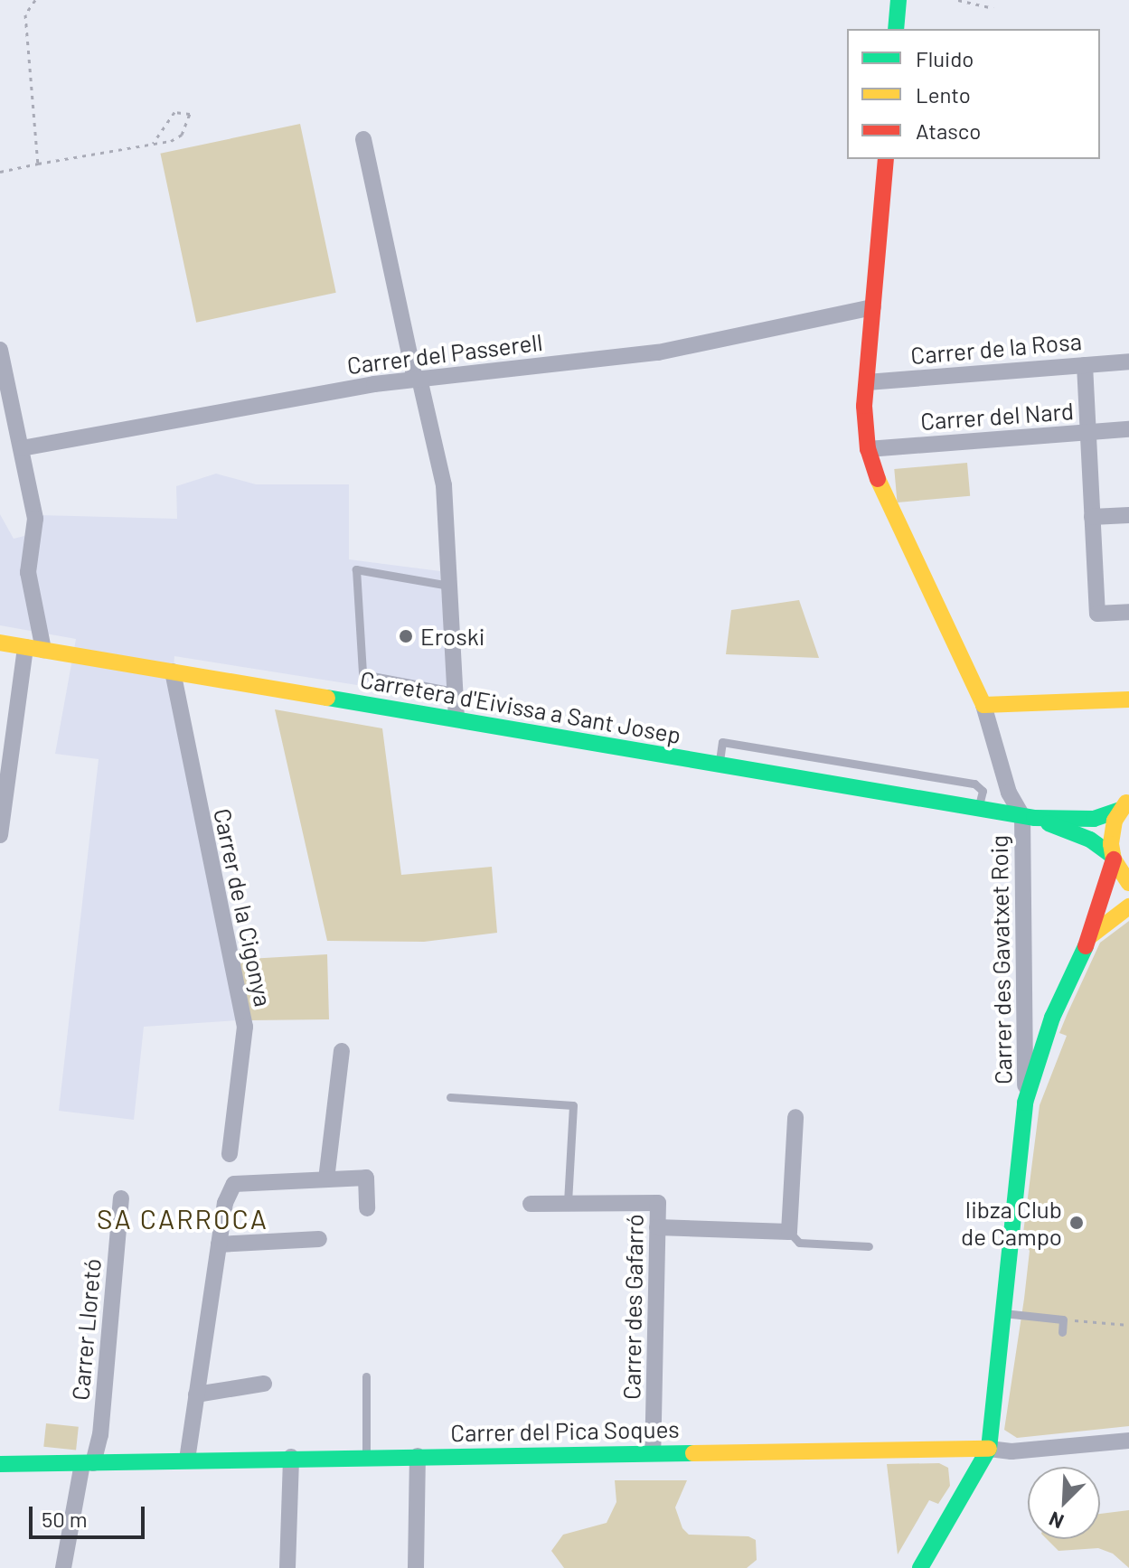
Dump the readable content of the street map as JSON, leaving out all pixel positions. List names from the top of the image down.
{
  "streets": {
    "street": [
      "Carrer de la Rosa",
      "Carrer del Passerell",
      "Carrer del Nard",
      "Carretera d'Eivissa a Sant Josep",
      "Carrer de la Cigonya",
      "Carrer des Gavatxet Roig",
      "Carrer des Gafarró",
      "Carrer Lloretó",
      "Carrer del Pica Soques"
    ]
  },
  "crossings": [
    ["Carretera d'Eivissa a Sant Josep", "Carrer de la Cigonya"],
    ["Carretera d'Eivissa a Sant Josep", "Carrer des Gavatxet Roig"],
    ["Carrer des Gavatxet Roig", "Carrer del Pica Soques"],
    ["Carrer des Gafarró", "Carrer del Pica Soques"],
    ["Carrer Lloretó", "Carrer del Pica Soques"]
  ],
  "districts": ["SA CARROCA"],
  "places": ["Eroski", "Iibza Club de Campo"],
  "legend": ["Fluido", "Lento", "Atasco"],
  "scale_bar": "50 m",
  "north": "bottom left"
}
